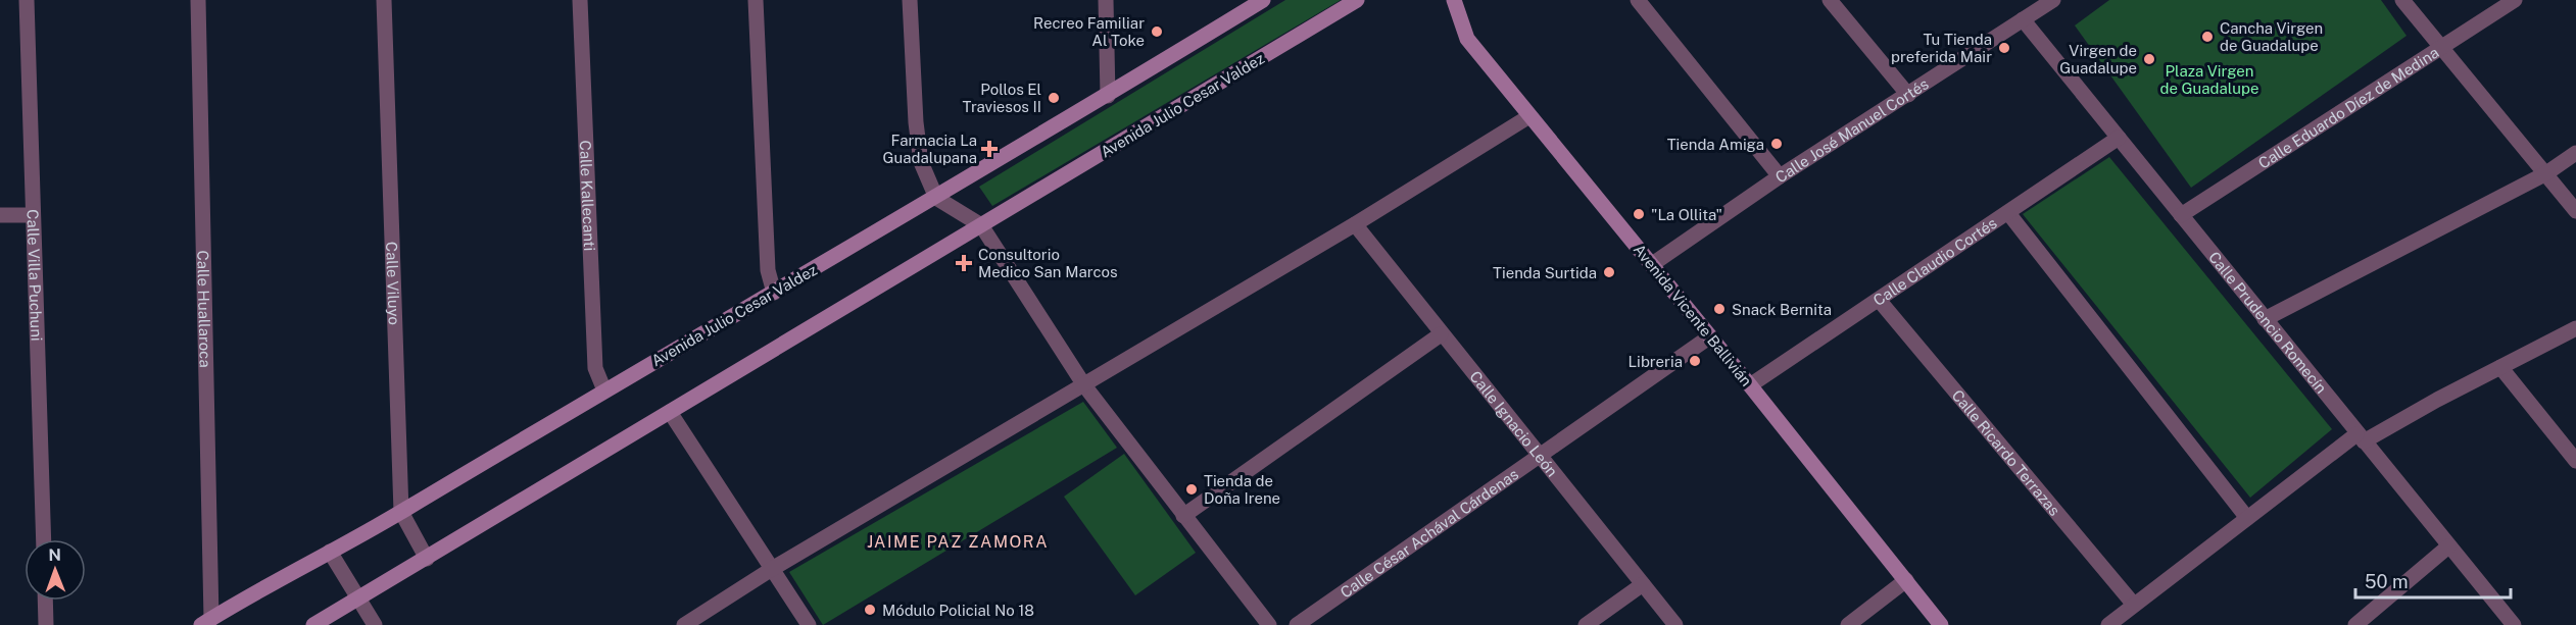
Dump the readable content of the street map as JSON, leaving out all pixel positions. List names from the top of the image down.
{
  "streets": {
    "main road": ["Avenida Julio Cesar Valdez", "Avenida Vicente Ballivián"],
    "street": [
      "Calle Eduardo Díez de Medina",
      "Calle José Manuel Cortés",
      "Calle Kallecanti",
      "Calle Claudio Cortés",
      "Calle Villa Puchuni",
      "Calle Viluyo",
      "Calle Huallaroca",
      "Calle Prudencio Romecín",
      "Calle Ignacio León",
      "Calle Ricardo Terrazas",
      "Calle César Achával Cárdenas"
    ]
  },
  "crossings": [
    ["Avenida Julio Cesar Valdez", "Calle Kallecanti"],
    ["Avenida Julio Cesar Valdez", "Calle Viluyo"],
    ["Avenida Julio Cesar Valdez", "Calle Huallaroca"],
    ["Calle Eduardo Díez de Medina", "Calle Prudencio Romecín"],
    ["Calle José Manuel Cortés", "Avenida Vicente Ballivián"],
    ["Calle José Manuel Cortés", "Calle Prudencio Romecín"],
    ["Calle Claudio Cortés", "Avenida Vicente Ballivián"],
    ["Calle Claudio Cortés", "Calle Prudencio Romecín"],
    ["Calle Claudio Cortés", "Calle Ricardo Terrazas"],
    ["Avenida Vicente Ballivián", "Calle César Achával Cárdenas"],
    ["Calle Ignacio León", "Calle César Achával Cárdenas"]
  ],
  "districts": ["JAIME PAZ ZAMORA"],
  "parks": ["Plaza Virgen de Guadalupe"],
  "places": {
    "other": [
      "Recreo Familiar Al Toke",
      "Cancha Virgen de Guadalupe",
      "Tu Tienda preferida Mair",
      "Virgen de Guadalupe",
      "Pollos El Traviesos II",
      "Tienda Amiga",
      "\"La Ollita\"",
      "Tienda Surtida",
      "Snack Bernita",
      "Libreria",
      "Tienda de Doña Irene",
      "Módulo Policial No 18"
    ],
    "health": ["Farmacia La Guadalupana", "Consultorio Medico San Marcos"]
  },
  "scale_bar": "50 m",
  "north": "top"
}
